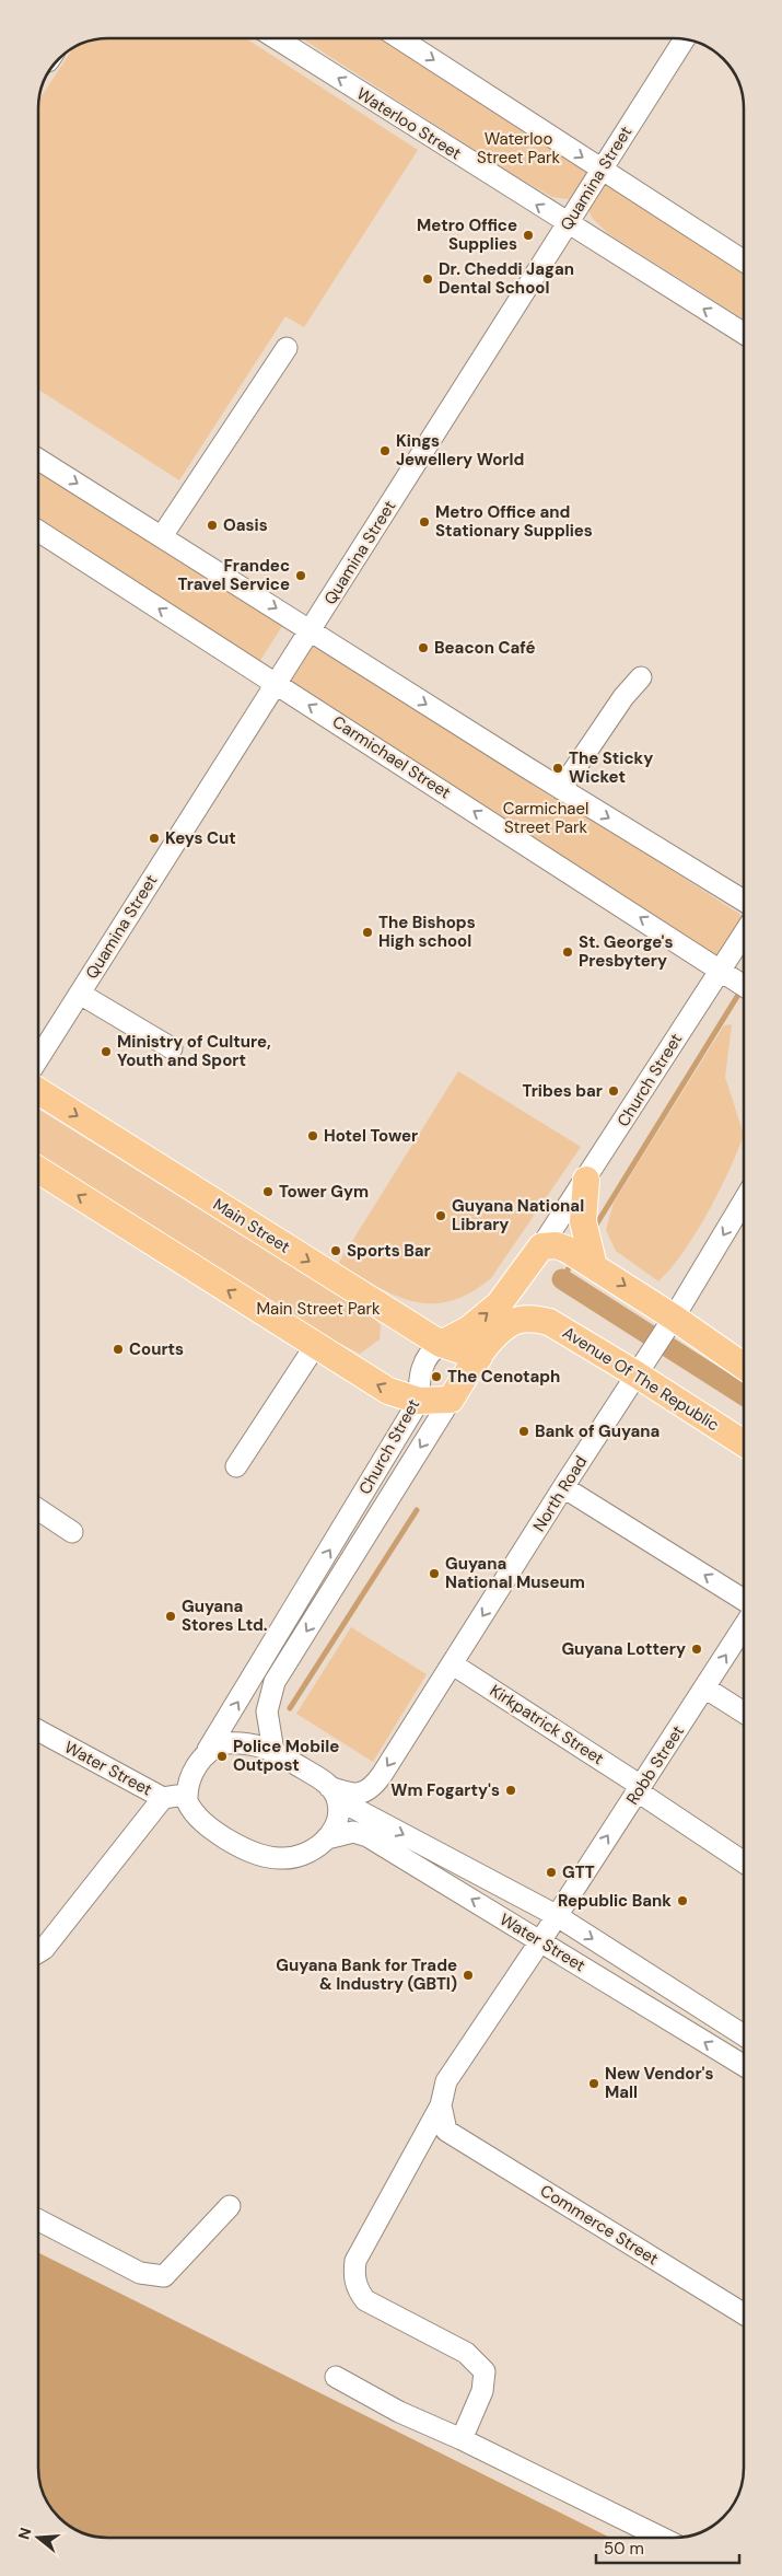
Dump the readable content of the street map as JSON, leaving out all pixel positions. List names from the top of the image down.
{
  "streets": {
    "main road": ["Church Street", "Main Street", "Avenue Of The Republic"],
    "street": [
      "Waterloo Street",
      "Quamina Street",
      "Carmichael Street",
      "North Road",
      "Kirkpatrick Street",
      "Robb Street",
      "Water Street",
      "Commerce Street"
    ]
  },
  "crossings": [
    ["Waterloo Street", "Quamina Street"],
    ["Quamina Street", "Carmichael Street"],
    ["Carmichael Street", "Church Street"],
    ["Church Street", "Main Street"],
    ["Church Street", "Avenue Of The Republic"],
    ["Church Street", "North Road"],
    ["Church Street", "Water Street"],
    ["Avenue Of The Republic", "North Road"],
    ["North Road", "Kirkpatrick Street"],
    ["North Road", "Water Street"],
    ["Kirkpatrick Street", "Robb Street"],
    ["Robb Street", "Water Street"]
  ],
  "one_way": ["North Road", "Robb Street"],
  "parks": ["Waterloo Street Park", "Carmichael Street Park", "Main Street Park"],
  "places": [
    "Metro Office Supplies",
    "Dr. Cheddi Jagan Dental School",
    "Kings Jewellery World",
    "Metro Office and Stationary Supplies",
    "Oasis",
    "Frandec Travel Service",
    "Beacon Café",
    "The Sticky Wicket",
    "Keys Cut",
    "The Bishops High school",
    "St. George's Presbytery",
    "Ministry of Culture, Youth and Sport",
    "Tribes bar",
    "Hotel Tower",
    "Tower Gym",
    "Guyana National Library",
    "Sports Bar",
    "Courts",
    "The Cenotaph",
    "Bank of Guyana",
    "Guyana National Museum",
    "Guyana Stores Ltd.",
    "Guyana Lottery",
    "Police Mobile Outpost",
    "Wm Fogarty's",
    "GTT",
    "Republic Bank",
    "Guyana Bank for Trade & Industry (GBTI)",
    "New Vendor's Mall"
  ],
  "scale_bar": "50 m",
  "north": "left"
}
